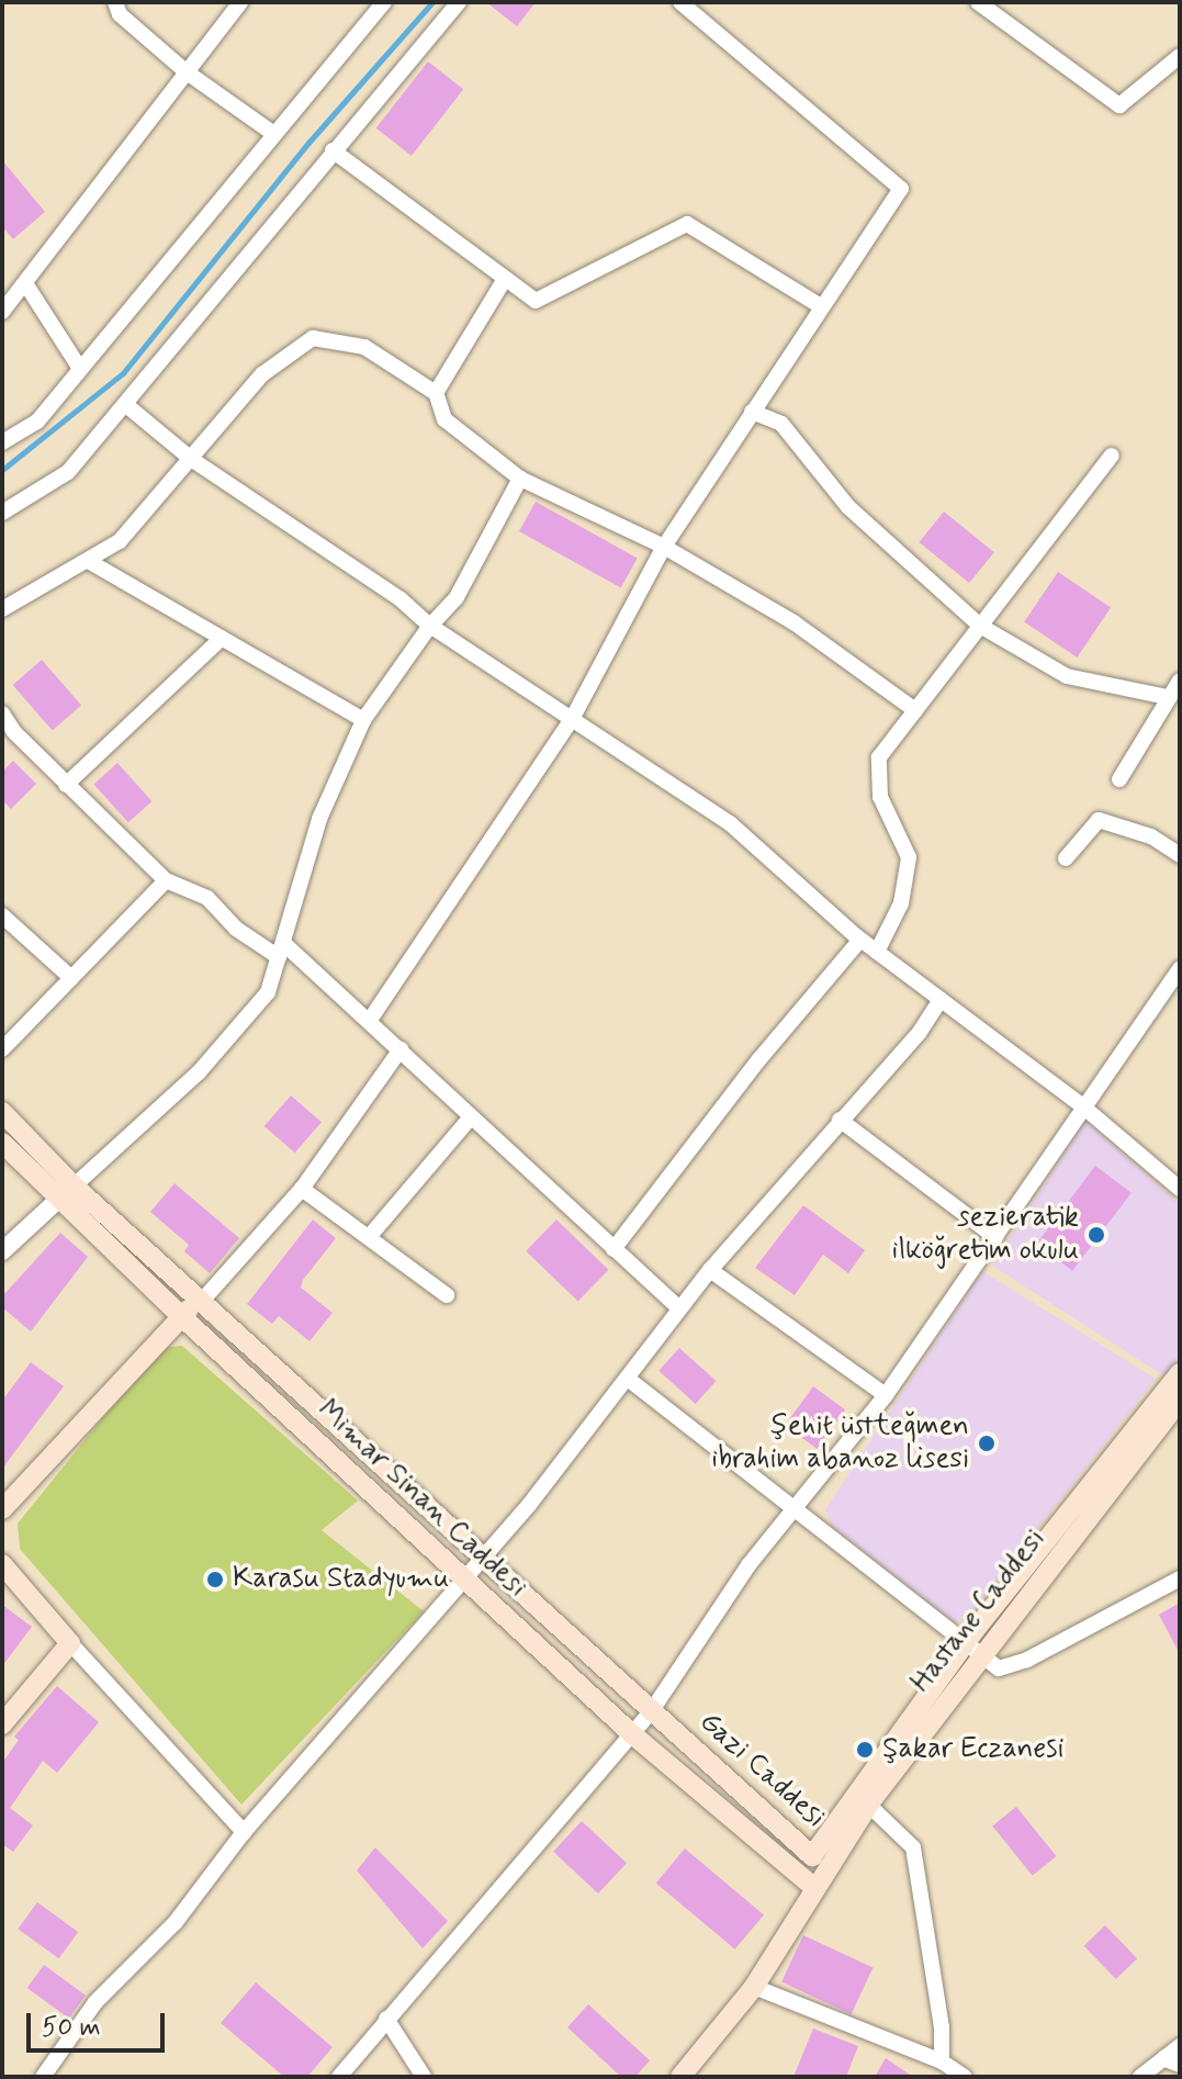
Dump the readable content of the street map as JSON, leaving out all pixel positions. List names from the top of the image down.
{
  "streets": {
    "main road": ["Mimar Sinan Caddesi", "Hastane Caddesi", "Gazi Caddesi"]
  },
  "crossings": [
    ["Mimar Sinan Caddesi", "Hastane Caddesi"],
    ["Mimar Sinan Caddesi", "Gazi Caddesi"],
    ["Hastane Caddesi", "Gazi Caddesi"]
  ],
  "places": [
    "sezieratik ilköğretim okulu",
    "şehit üstteğmen ibrahim abanoz lisesi",
    "Karasu Stadyumu",
    "Şakar Eczanesi"
  ],
  "scale_bar": "50 m"
}
